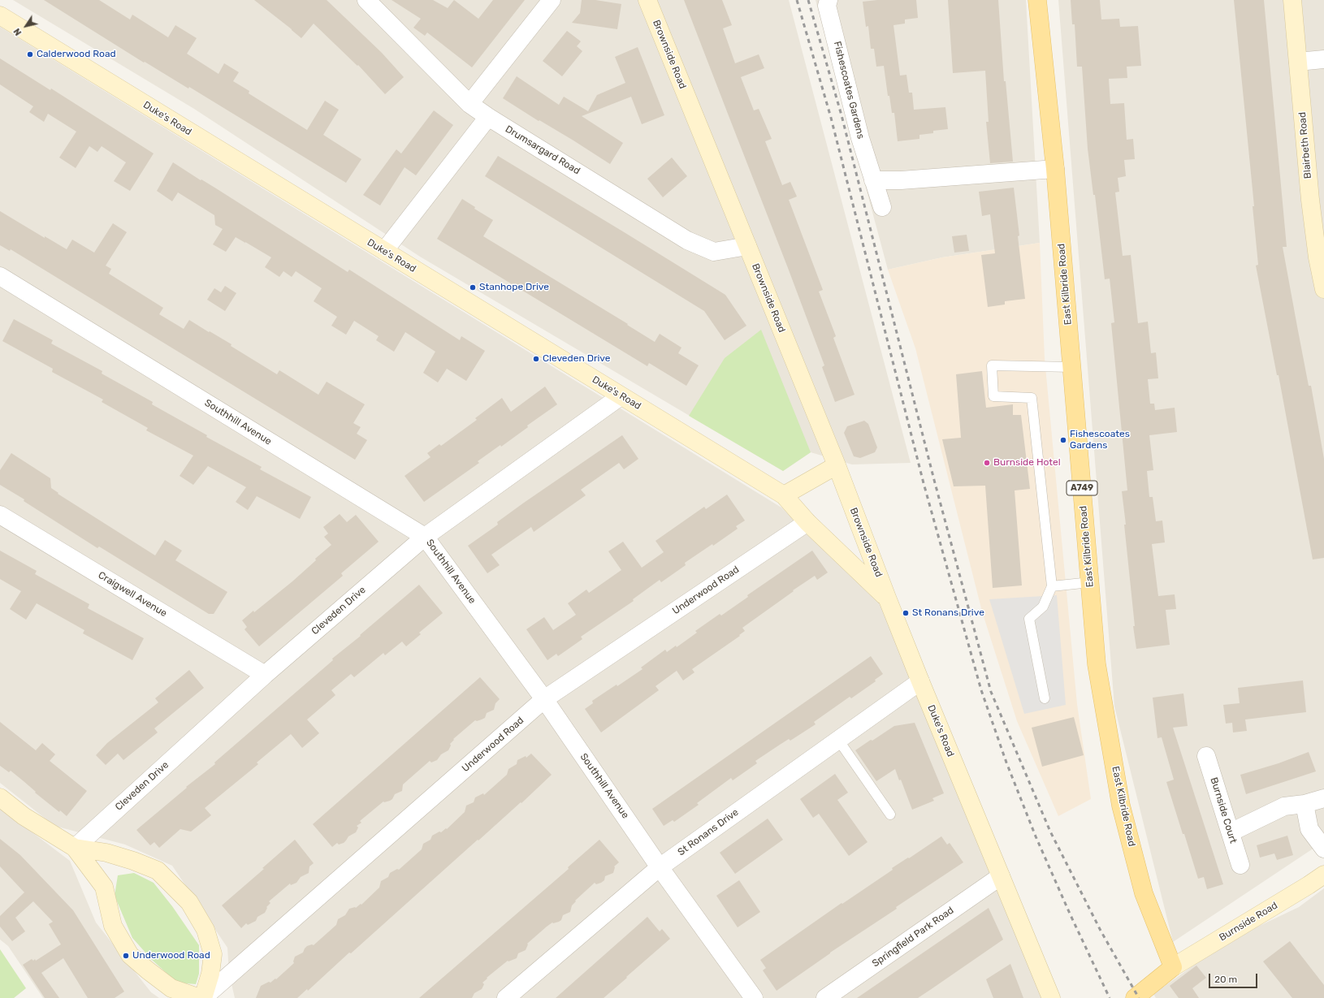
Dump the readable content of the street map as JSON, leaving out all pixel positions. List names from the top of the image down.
{
  "streets": {
    "main road": [
      "Brownside Road",
      "Duke's Road",
      "Blairbeth Road",
      "East Kilbride Road",
      "A749",
      "Burnside Road"
    ],
    "street": [
      "Fishescoates Gardens",
      "Drumsargard Road",
      "Southhill Avenue",
      "Underwood Road",
      "Craigwell Avenue",
      "Cleveden Drive",
      "Burnside Court",
      "St Ronans Drive",
      "Springfield Park Road"
    ]
  },
  "crossings": [
    ["Brownside Road", "Duke's Road"],
    ["Brownside Road", "Drumsargard Road"],
    ["Duke's Road", "Underwood Road"],
    ["Duke's Road", "Cleveden Drive"],
    ["Duke's Road", "St Ronans Drive"],
    ["Duke's Road", "Springfield Park Road"],
    ["East Kilbride Road", "Burnside Road"],
    ["Southhill Avenue", "Underwood Road"],
    ["Southhill Avenue", "Cleveden Drive"],
    ["Southhill Avenue", "St Ronans Drive"],
    ["Craigwell Avenue", "Cleveden Drive"]
  ],
  "places": [
    "Calderwood Road",
    "Stanhope Drive",
    "Cleveden Drive",
    "Fishescoates Gardens",
    "Burnside Hotel",
    "St Ronans Drive",
    "Underwood Road"
  ],
  "scale_bar": "20 m",
  "north": "bottom left"
}
